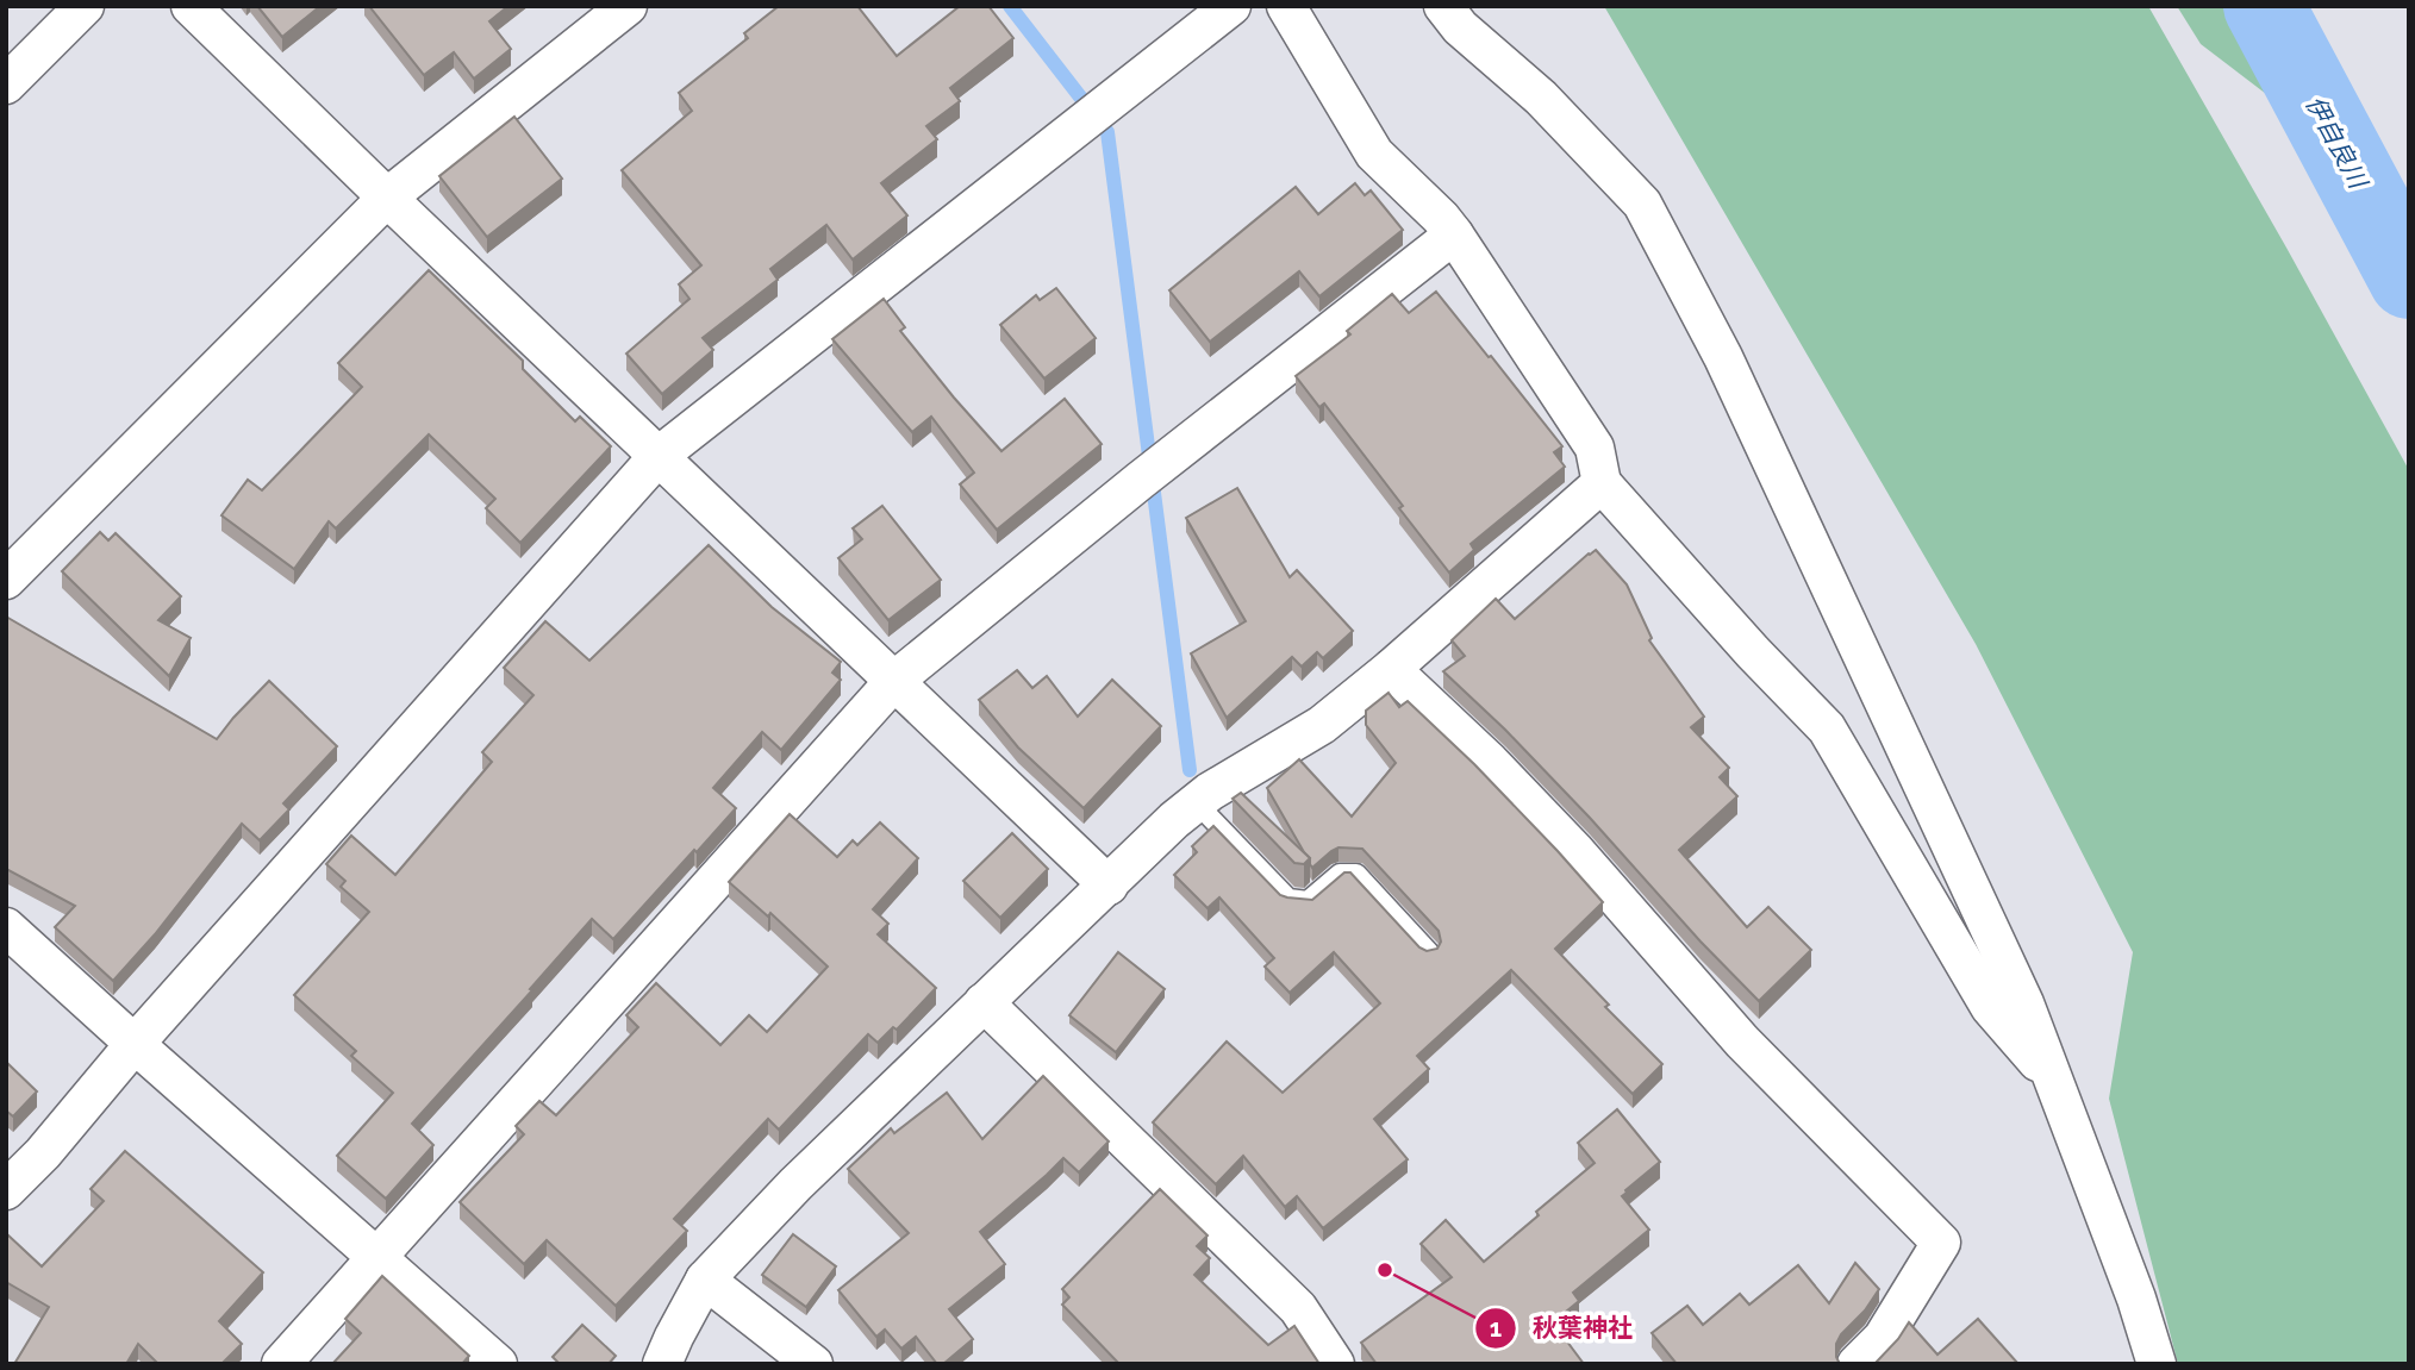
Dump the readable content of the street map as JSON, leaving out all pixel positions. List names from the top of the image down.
{
  "water": ["伊自良川"],
  "places": ["秋葉神社"]
}
